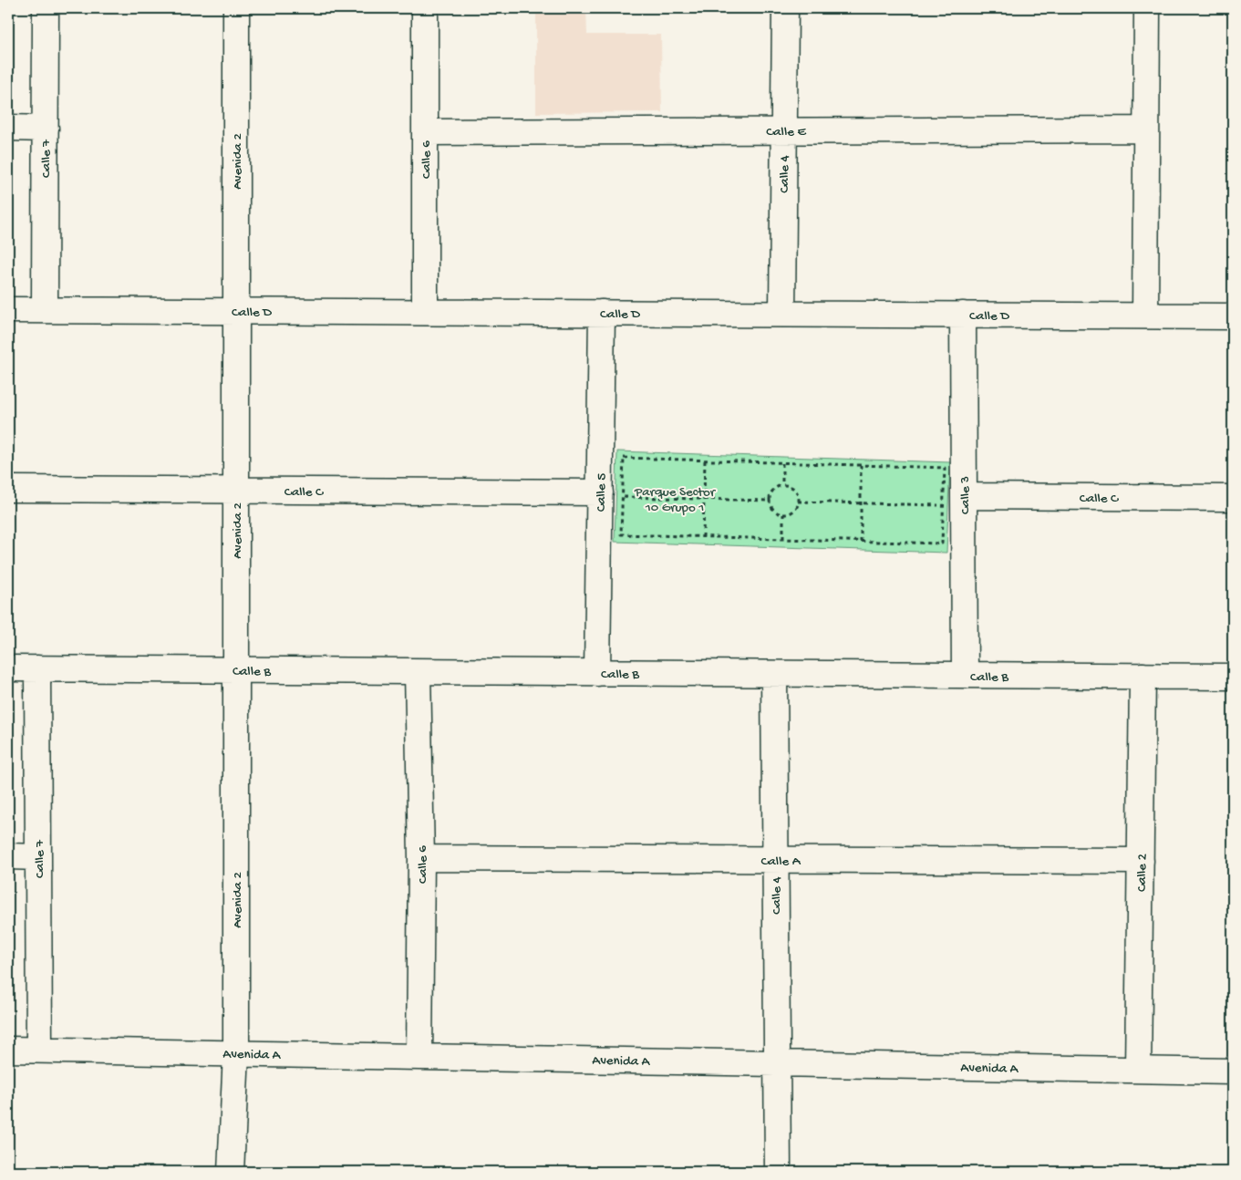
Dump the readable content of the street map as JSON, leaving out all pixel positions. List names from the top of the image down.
{
  "streets": {
    "street": [
      "Calle E",
      "Calle 7",
      "Calle 6",
      "Avenida 2",
      "Calle 4",
      "Calle D",
      "Calle C",
      "Calle 5",
      "Calle 3",
      "Calle B",
      "Calle A",
      "Calle 2",
      "Avenida A"
    ]
  },
  "crossings": [
    ["Calle E", "Calle 6"],
    ["Calle E", "Calle 4"],
    ["Calle 7", "Calle D"],
    ["Calle 7", "Calle B"],
    ["Calle 7", "Avenida A"],
    ["Calle 6", "Calle D"],
    ["Calle 6", "Calle B"],
    ["Calle 6", "Calle A"],
    ["Calle 6", "Avenida A"],
    ["Avenida 2", "Calle D"],
    ["Avenida 2", "Calle C"],
    ["Avenida 2", "Calle B"],
    ["Avenida 2", "Avenida A"],
    ["Calle 4", "Calle D"],
    ["Calle 4", "Calle B"],
    ["Calle 4", "Calle A"],
    ["Calle 4", "Avenida A"],
    ["Calle D", "Calle 5"],
    ["Calle D", "Calle 3"],
    ["Calle C", "Calle 5"],
    ["Calle C", "Calle 3"],
    ["Calle 5", "Calle B"],
    ["Calle 3", "Calle B"],
    ["Calle B", "Calle 2"],
    ["Calle A", "Calle 2"],
    ["Calle 2", "Avenida A"]
  ],
  "parks": ["Parque Sector 10 Grupo 1"]
}
